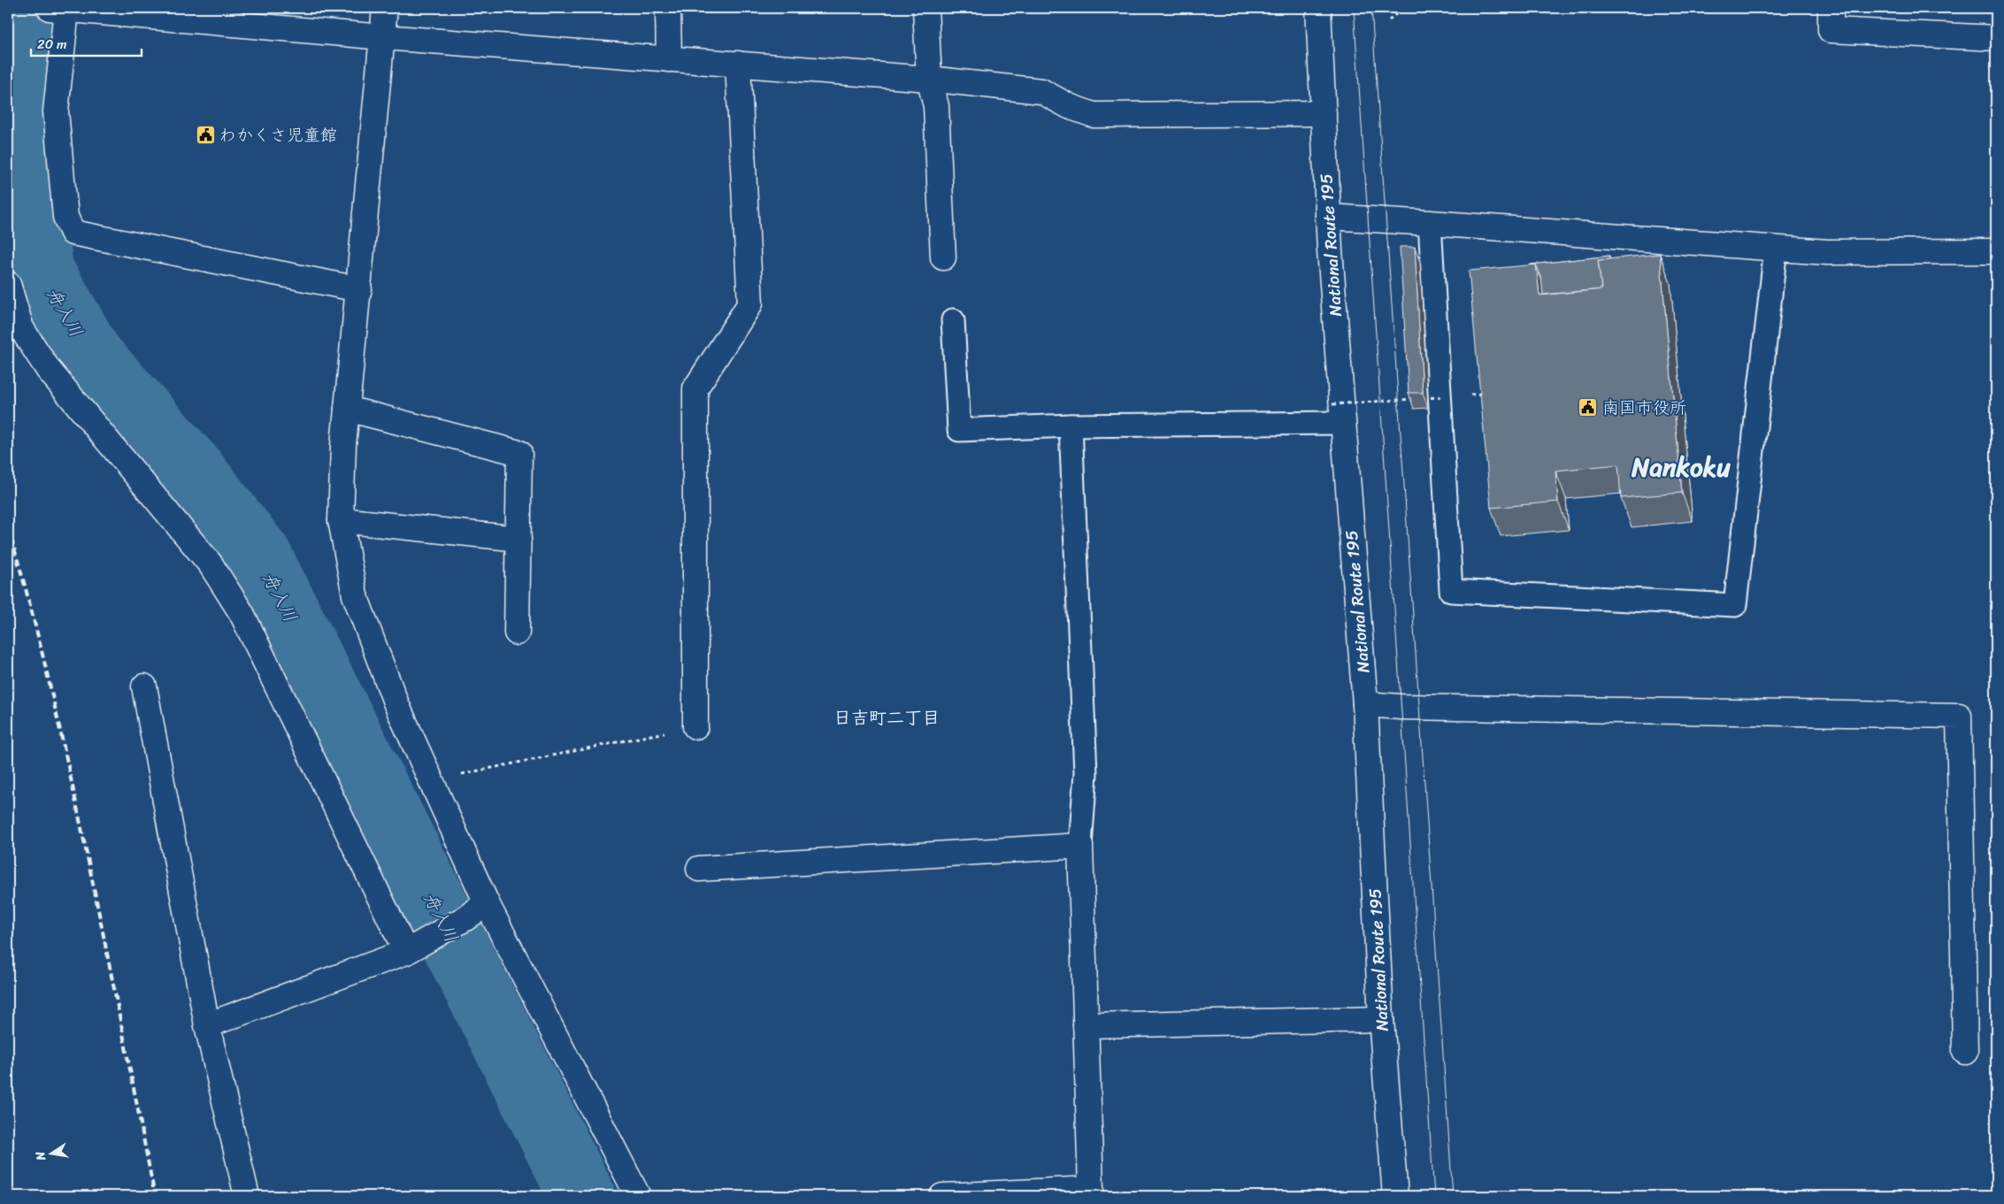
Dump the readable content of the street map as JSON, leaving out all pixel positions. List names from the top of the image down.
{
  "streets": {
    "main road": ["National Route 195"]
  },
  "districts": ["Nankoku", "日吉町二丁目"],
  "water": ["舟入川"],
  "places": {
    "public building": ["わかくさ児童館", "南国市役所"]
  },
  "scale_bar": "20 m",
  "north": "left"
}
